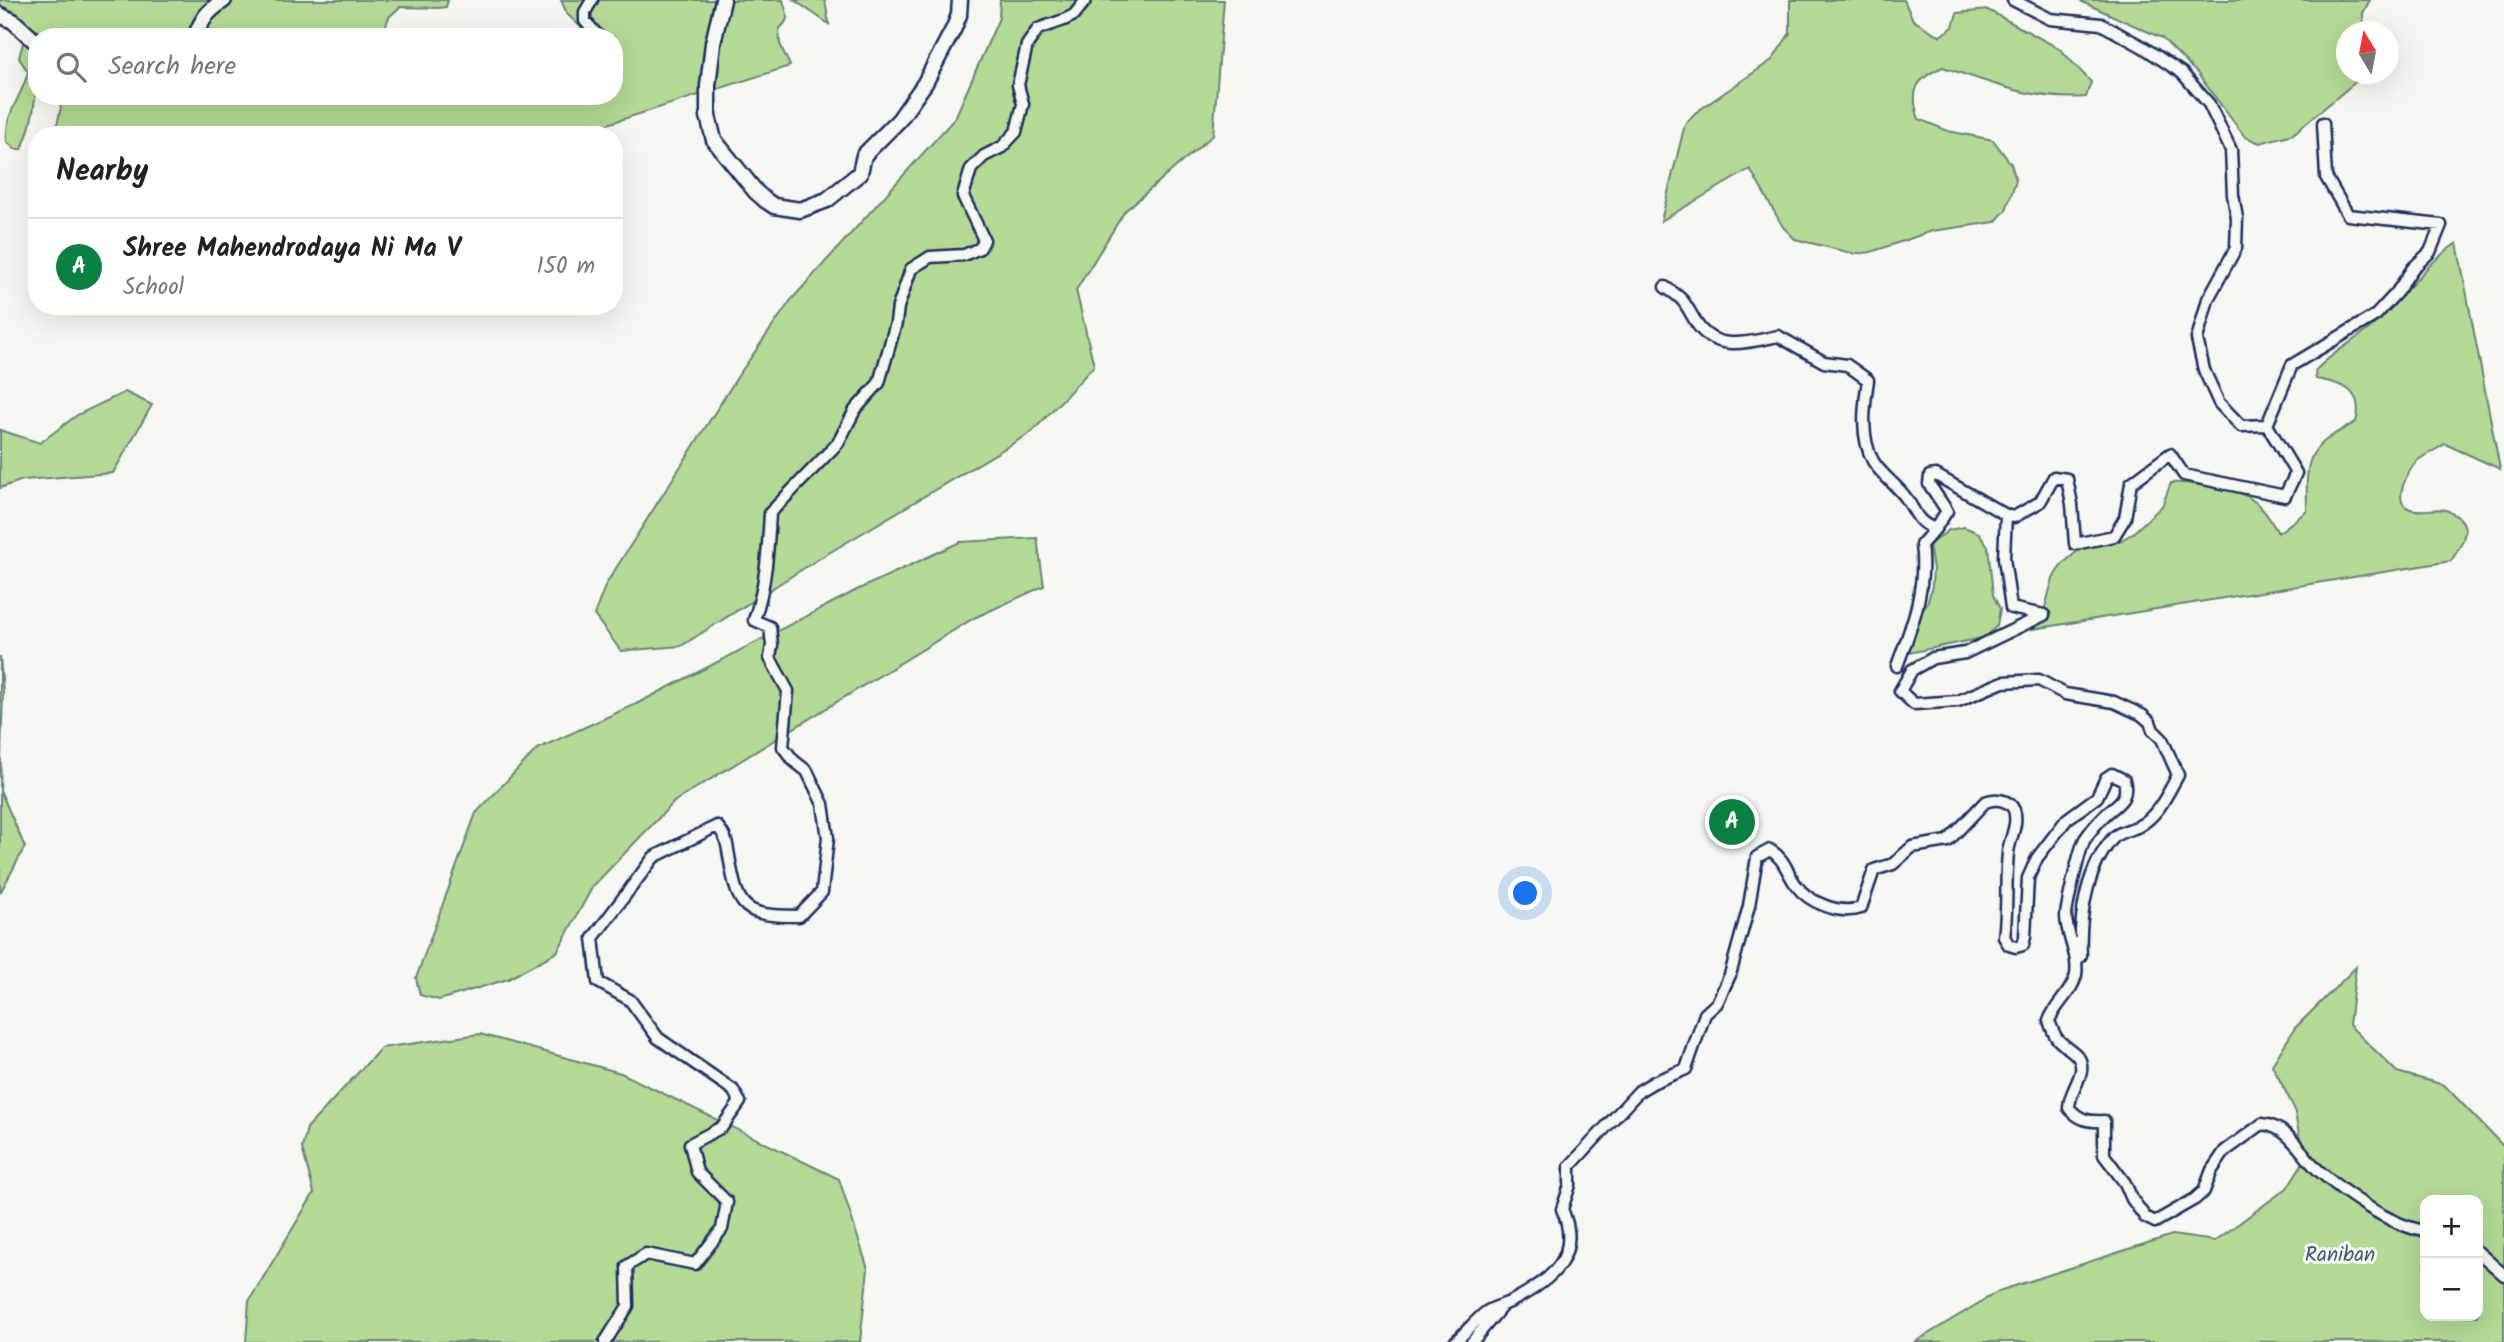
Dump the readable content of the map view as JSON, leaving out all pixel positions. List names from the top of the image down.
{
  "parks": ["Raniban"],
  "north": "top",
  "page": {
    "search": "Search here",
    "heading": "Nearby",
    "list": [
      {
        "mark": "A",
        "name": "Shree Mahendrodaya Ni Ma V",
        "note": "School",
        "value": "150 m"
      }
    ],
    "pins": "A",
    "map_buttons": ["+", "−"]
  }
}
